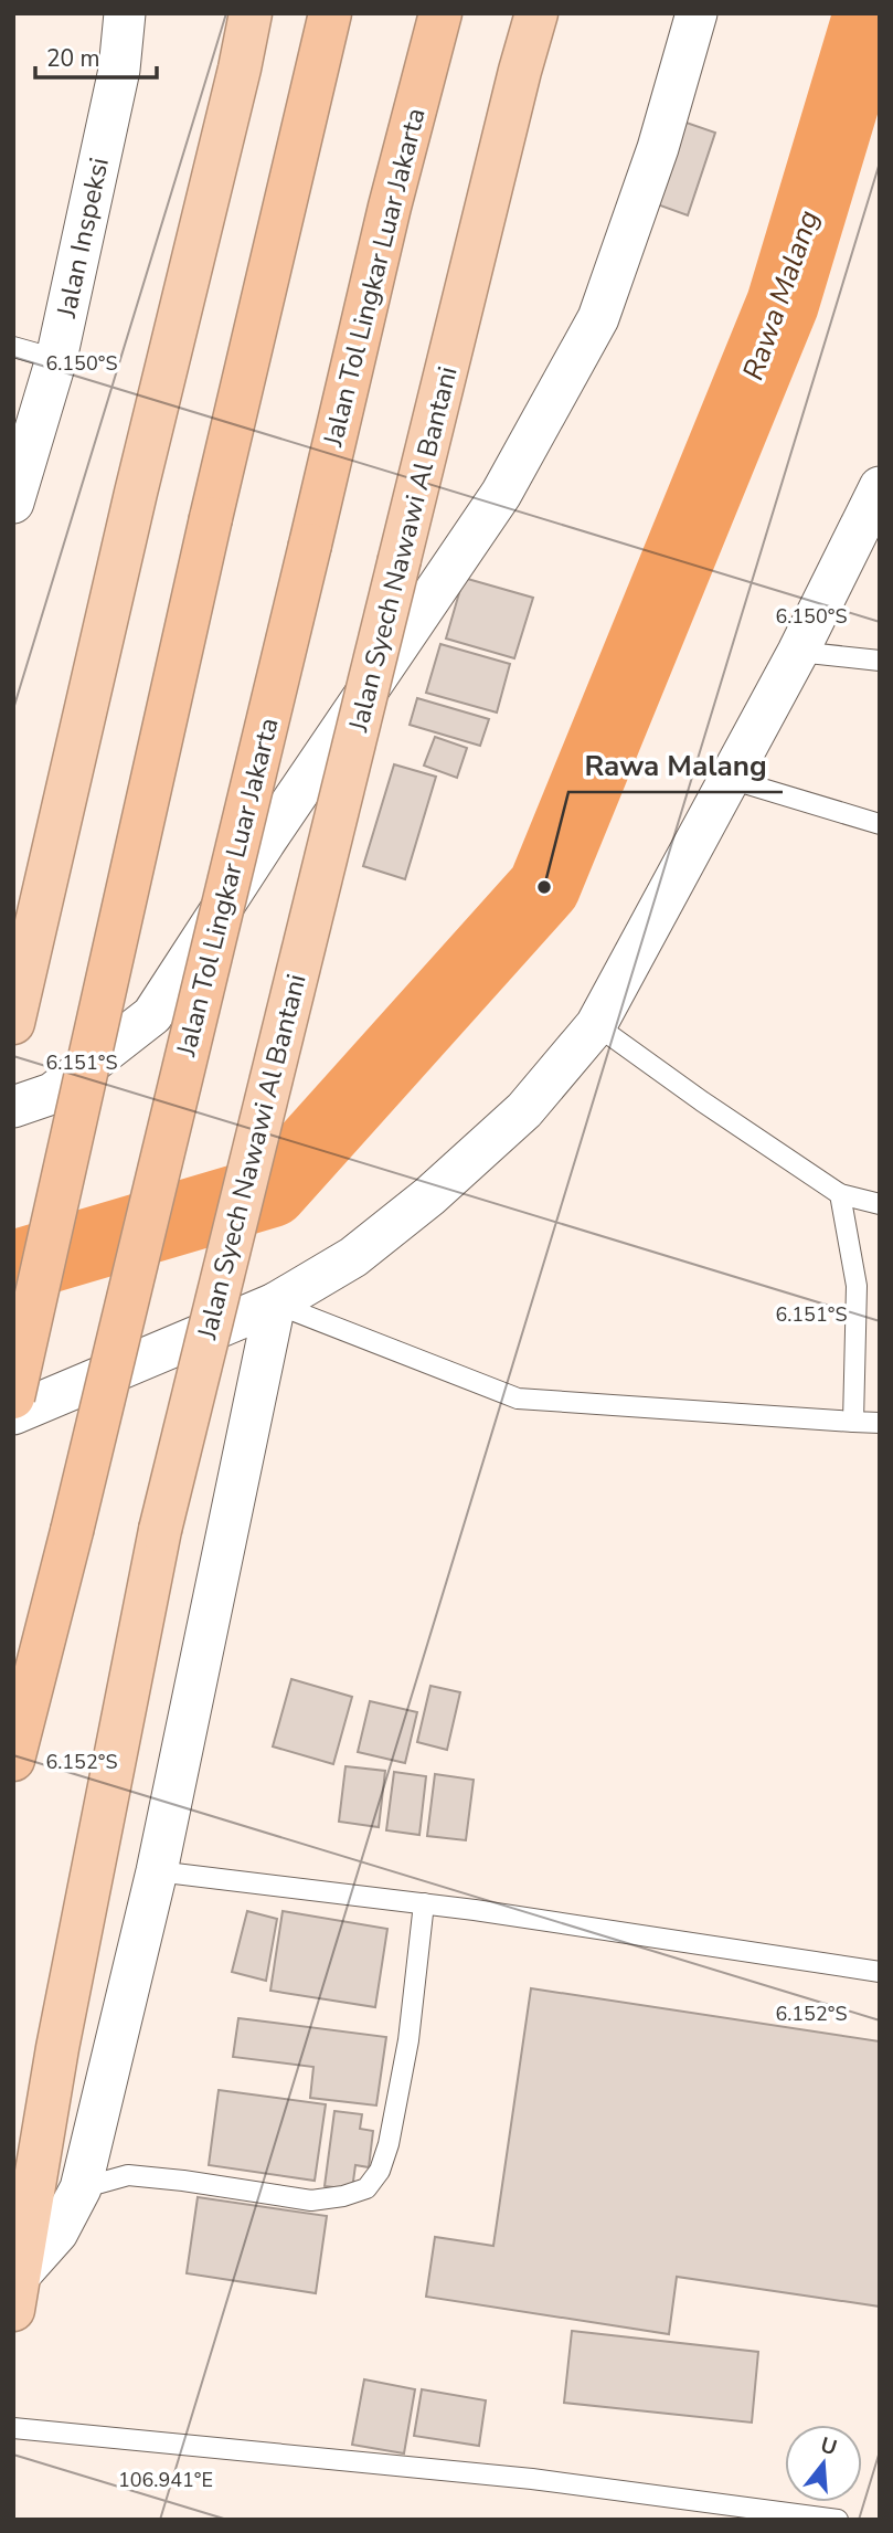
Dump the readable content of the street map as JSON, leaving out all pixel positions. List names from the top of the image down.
{
  "streets": {
    "highway": ["Jalan Tol Lingkar Luar Jakarta", "Jalan Syech Nawawi Al Bantani"],
    "street": ["Jalan Inspeksi"]
  },
  "water": ["Rawa Malang"],
  "places": ["Rawa Malang"],
  "scale_bar": "20 m",
  "north": "top",
  "coordinates": [
    "6.150°S",
    "6.151°S",
    "6.152°S",
    "106.941°E"
  ]
}
